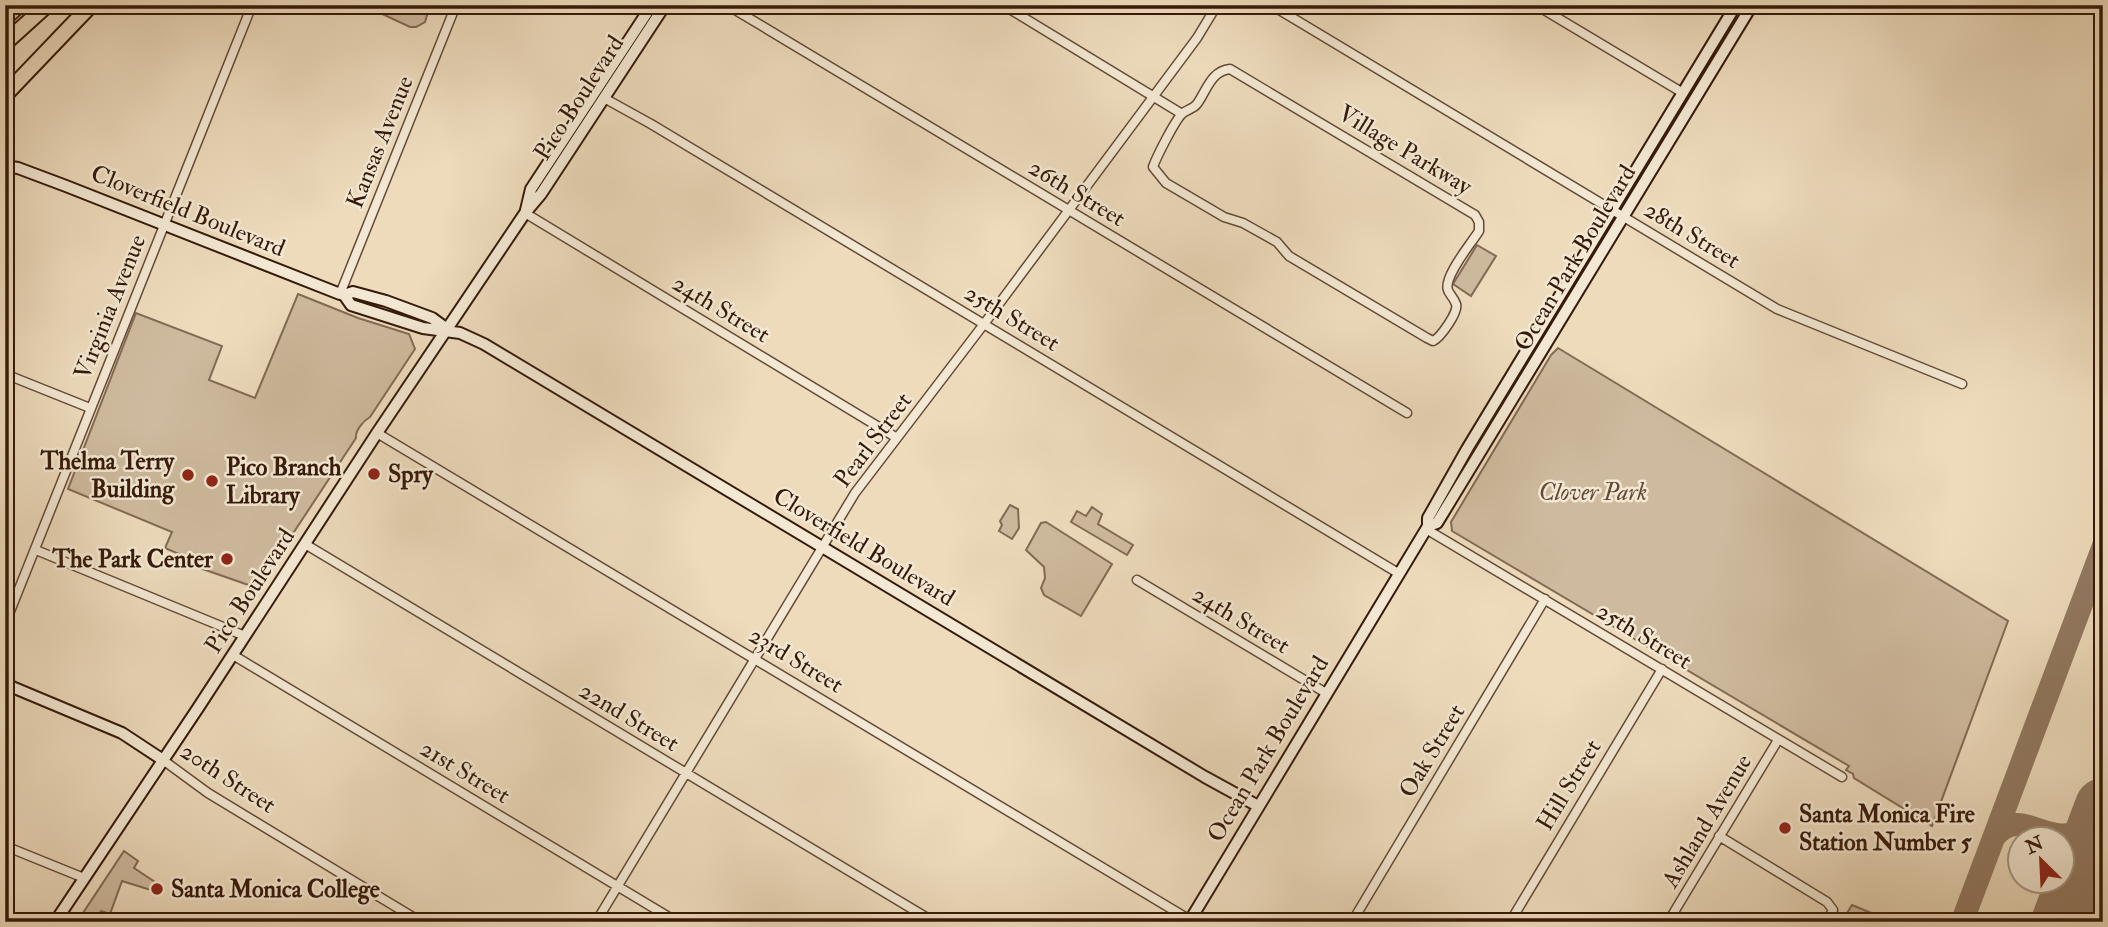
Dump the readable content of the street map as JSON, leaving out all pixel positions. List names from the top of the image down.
{
  "streets": {
    "street": [
      "Pico Boulevard",
      "Kansas Avenue",
      "Village Parkway",
      "26th Street",
      "Cloverfield Boulevard",
      "28th Street",
      "Ocean Park Boulevard",
      "Virginia Avenue",
      "24th Street",
      "25th Street",
      "Pearl Street",
      "23rd Street",
      "22nd Street",
      "Oak Street",
      "21st Street",
      "20th Street",
      "Hill Street",
      "Ashland Avenue"
    ]
  },
  "crossings": [
    ["Pico Boulevard", "Cloverfield Boulevard"],
    ["Pico Boulevard", "24th Street"],
    ["Pico Boulevard", "25th Street"],
    ["Pico Boulevard", "23rd Street"],
    ["Pico Boulevard", "22nd Street"],
    ["Pico Boulevard", "21st Street"],
    ["Pico Boulevard", "20th Street"],
    ["Kansas Avenue", "Cloverfield Boulevard"],
    ["26th Street", "Pearl Street"],
    ["Cloverfield Boulevard", "Ocean Park Boulevard"],
    ["Cloverfield Boulevard", "Virginia Avenue"],
    ["Cloverfield Boulevard", "Pearl Street"],
    ["28th Street", "Ocean Park Boulevard"],
    ["Ocean Park Boulevard", "24th Street"],
    ["Ocean Park Boulevard", "25th Street"],
    ["Ocean Park Boulevard", "23rd Street"],
    ["24th Street", "Pearl Street"],
    ["25th Street", "Pearl Street"],
    ["25th Street", "Oak Street"],
    ["25th Street", "Hill Street"],
    ["25th Street", "Ashland Avenue"],
    ["Pearl Street", "23rd Street"],
    ["Pearl Street", "22nd Street"],
    ["Pearl Street", "21st Street"]
  ],
  "parks": ["Clover Park"],
  "places": [
    "Spry",
    "Thelma Terry Building",
    "Pico Branch Library",
    "The Park Center",
    "Santa Monica Fire Station Number 5",
    "Santa Monica College"
  ],
  "north": "top left"
}
